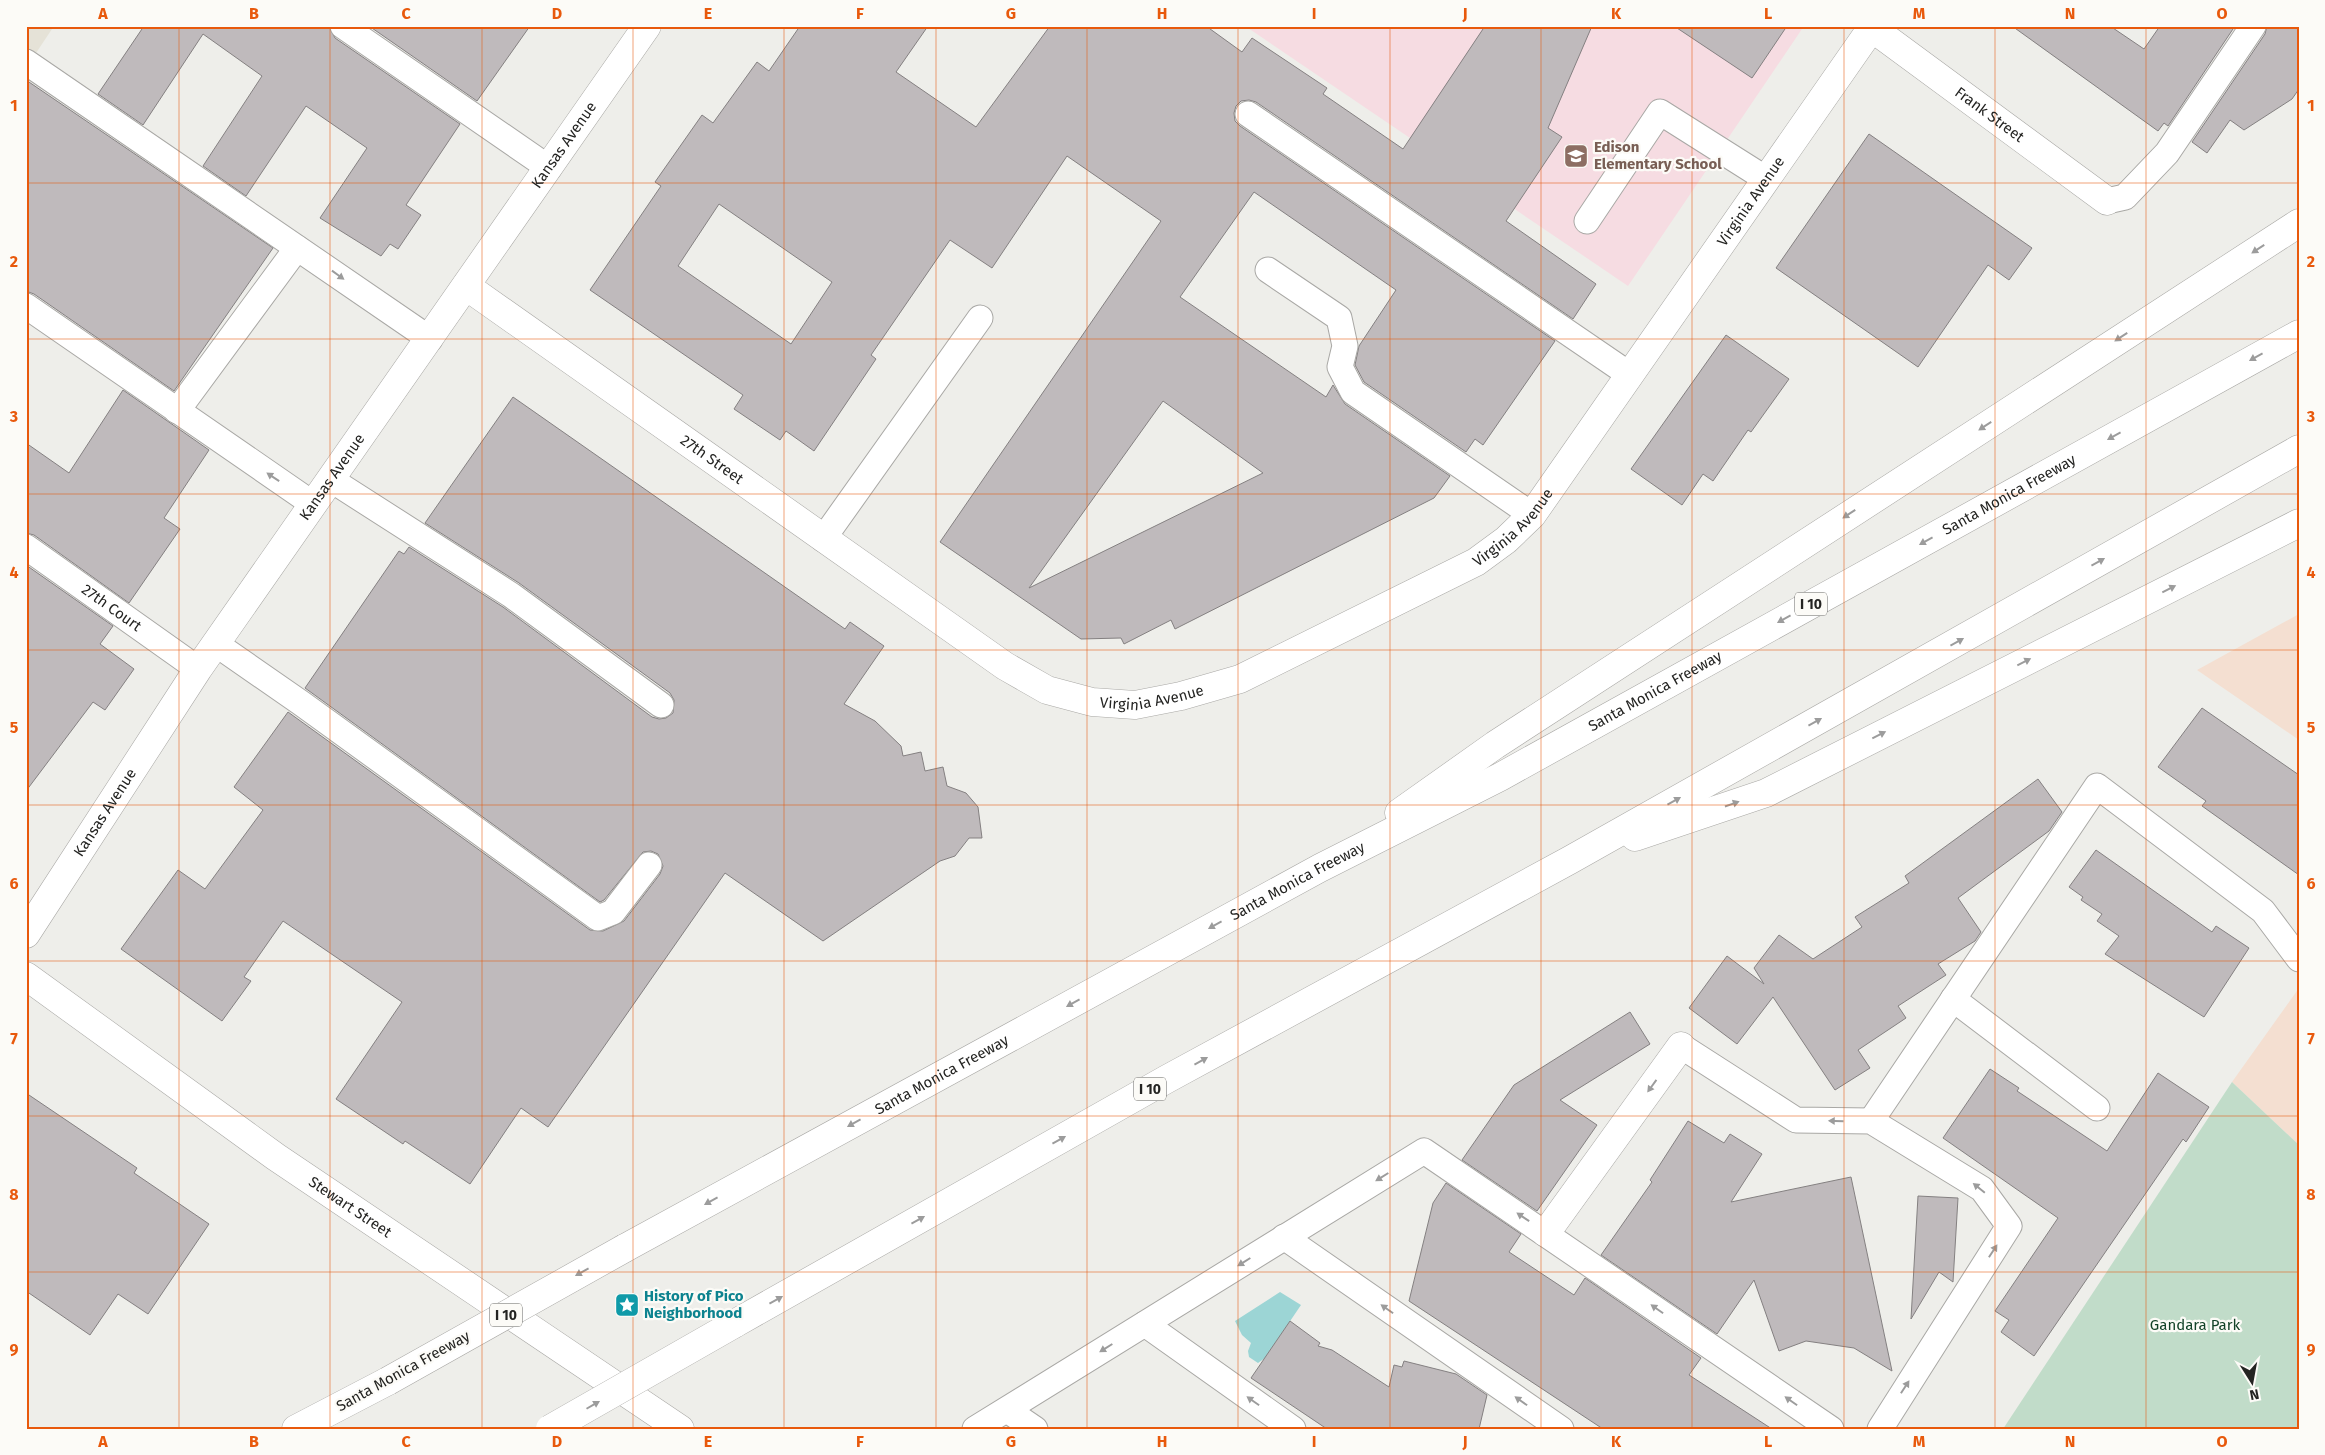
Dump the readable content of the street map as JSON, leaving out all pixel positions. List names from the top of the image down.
{
  "streets": {
    "main road": [
      "Frank Street",
      "Kansas Avenue",
      "Virginia Avenue",
      "27th Street",
      "Santa Monica Freeway",
      "I 10",
      "Stewart Street"
    ],
    "lane": ["27th Court"]
  },
  "crossings": [
    ["Frank Street", "Virginia Avenue"],
    ["Kansas Avenue", "27th Street"],
    ["Kansas Avenue", "27th Court"],
    ["Virginia Avenue", "27th Street"]
  ],
  "parks": ["Gandara Park"],
  "places": {
    "school or university": ["Edison Elementary School"],
    "place": ["History of Pico Neighborhood"]
  },
  "north": "bottom",
  "grid": {
    "columns": [
      "A",
      "B",
      "C",
      "D",
      "E",
      "F",
      "G",
      "H",
      "I",
      "J",
      "K",
      "L",
      "M",
      "N",
      "O"
    ],
    "rows": [
      "1",
      "2",
      "3",
      "4",
      "5",
      "6",
      "7",
      "8",
      "9"
    ]
  }
}
